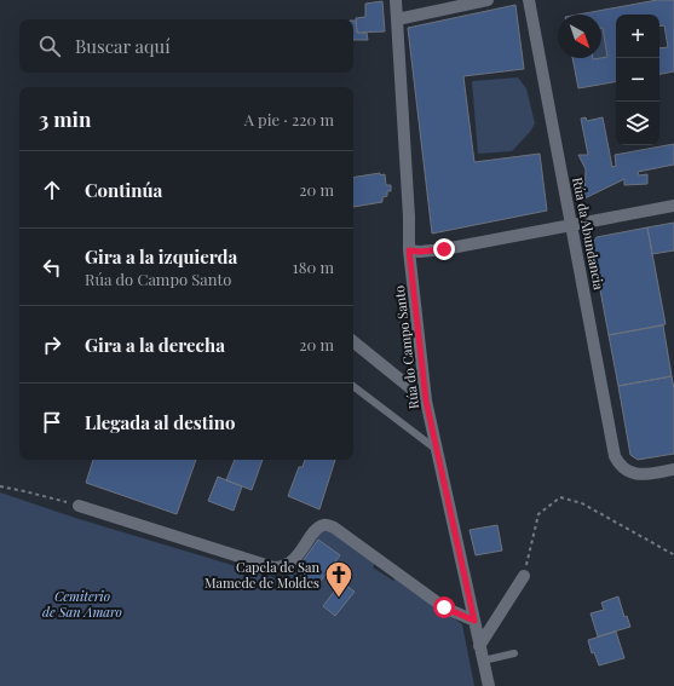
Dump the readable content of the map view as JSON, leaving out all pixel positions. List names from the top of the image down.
{
  "streets": {
    "street": ["Rúa da Abundancia", "Rúa do Campo Santo"]
  },
  "parks": ["Cemiterio de San Amaro"],
  "places": {
    "church": ["Capela de San Mamede de Moldes"]
  },
  "north": "bottom right",
  "page": {
    "map_buttons": ["+", "−"],
    "search": "Buscar aquí",
    "heading": ["3 min", "A pie · 220 m"],
    "list": [
      ["Continúa", "20 m"],
      ["Gira a la izquierda", "Rúa do Campo Santo", "180 m"],
      ["Gira a la derecha", "20 m"],
      "Llegada al destino"
    ]
  }
}
